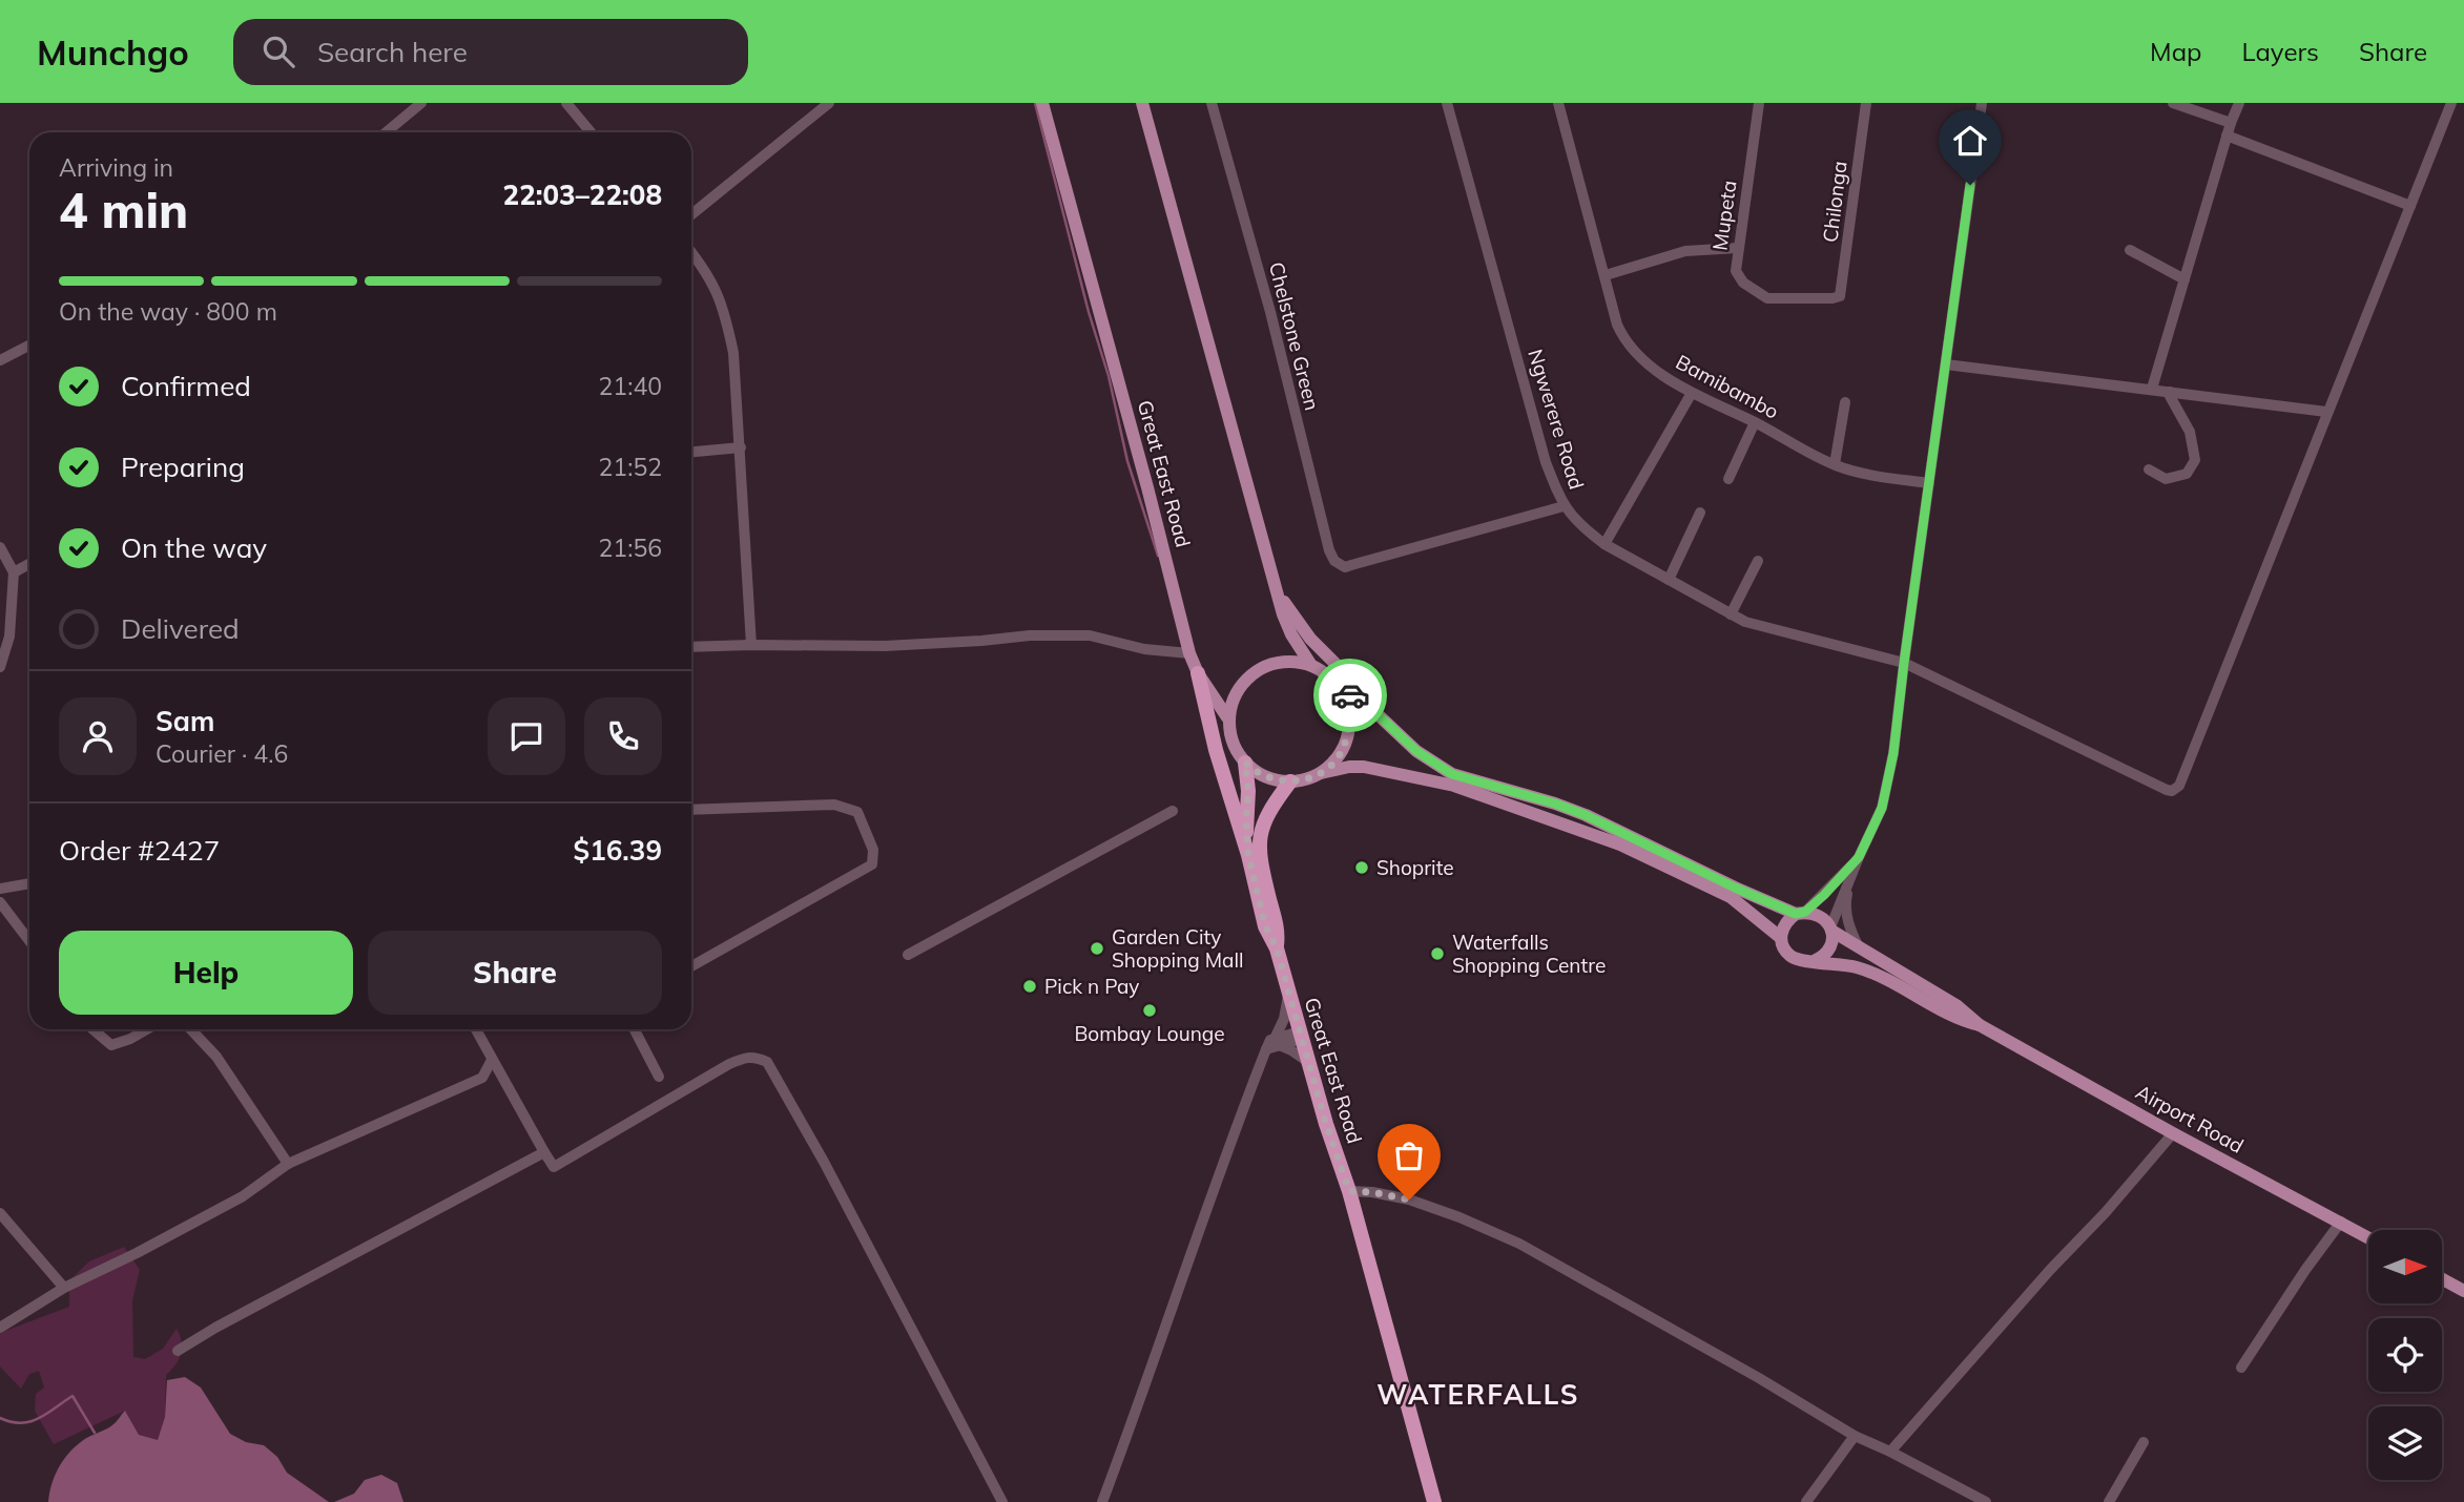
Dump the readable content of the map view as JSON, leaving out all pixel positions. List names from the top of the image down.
{
  "streets": {
    "highway": ["Great East Road"],
    "main road": ["Airport Road"],
    "street": [
      "Chilonga",
      "Mupeta",
      "Chelstone Green",
      "Bamibambo",
      "Ngwerere Road"
    ]
  },
  "crossings": [
    ["Chilonga", "Mupeta"],
    ["Chelstone Green", "Ngwerere Road"]
  ],
  "districts": ["WATERFALLS"],
  "places": [
    "Shoprite",
    "Garden City Shopping Mall",
    "Waterfalls Shopping Centre",
    "Pick n Pay",
    "Bombay Lounge"
  ],
  "north": "right",
  "page": {
    "header": "Munchgo",
    "search": "Search here",
    "nav": ["Map", "Layers", "Share"],
    "heading": ["4 min", "Arriving in", "22:03–22:08"],
    "panel": [
      "Sam",
      "Courier · 4.6",
      "Order #2427",
      "$16.39"
    ],
    "bar": "On the way · 800 m",
    "list": [
      ["Confirmed", "21:40"],
      ["Preparing", "21:52"],
      ["On the way", "21:56"],
      "Delivered"
    ],
    "buttons": ["Help", "Share"]
  }
}
